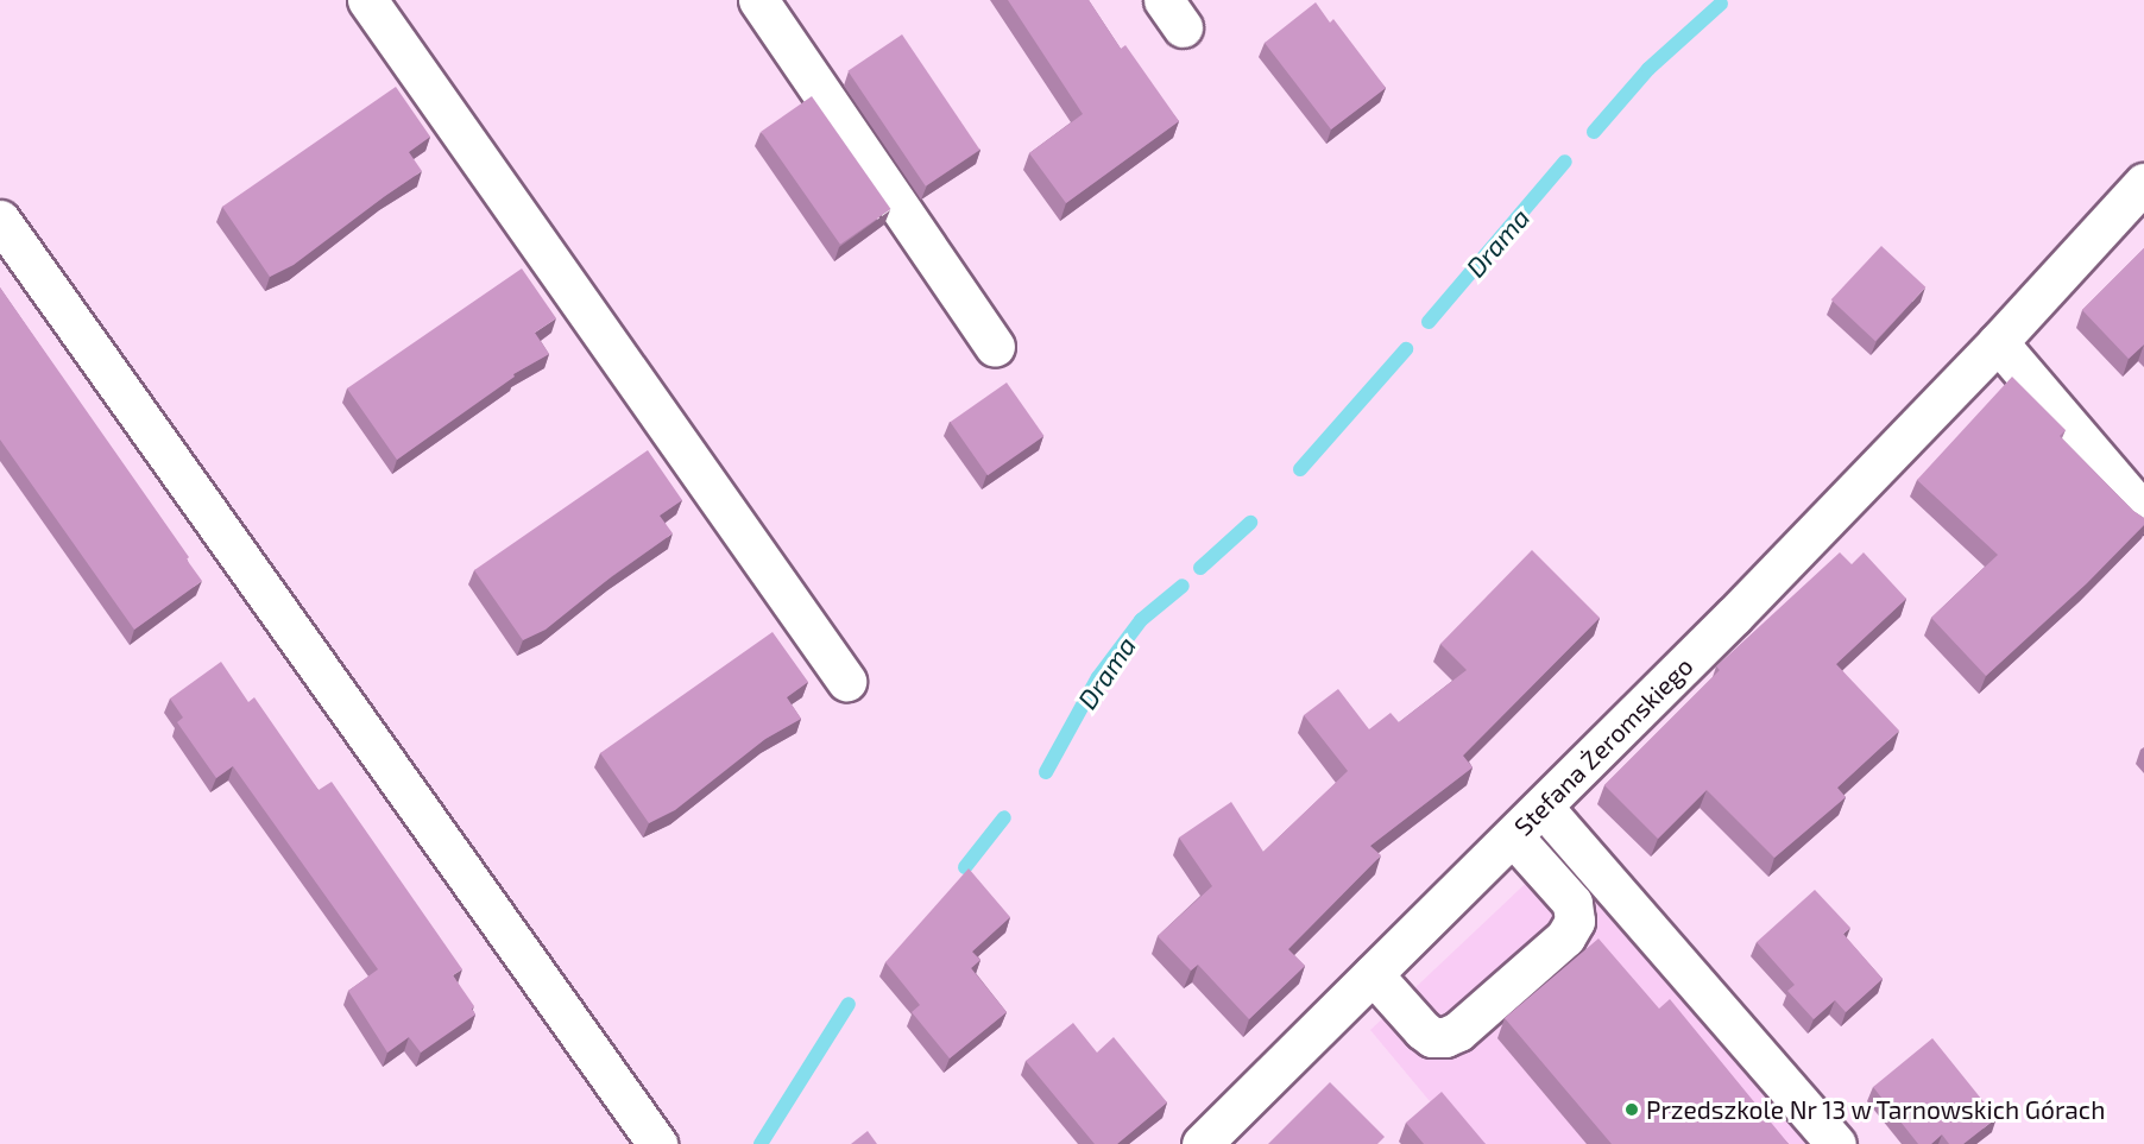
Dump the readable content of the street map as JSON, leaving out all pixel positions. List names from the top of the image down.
{
  "streets": {
    "street": ["Stefana Żeromskiego"]
  },
  "water": ["Drama"],
  "places": ["Przedszkole Nr 13 w Tarnowskich Górach"]
}
